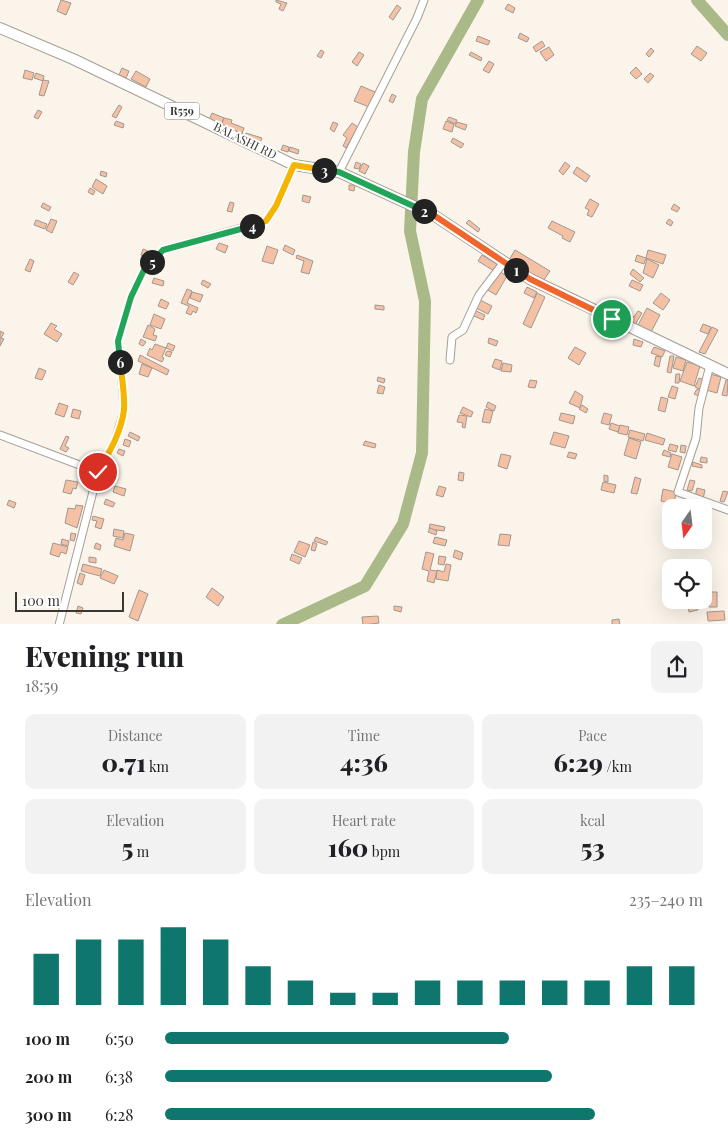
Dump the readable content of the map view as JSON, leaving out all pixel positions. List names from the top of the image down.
{
  "streets": {
    "main road": ["R559", "BALASHI RD"]
  },
  "scale_bar": "100 m",
  "north": "bottom",
  "page": {
    "pins": [
      "3",
      "2",
      "4",
      "5",
      "1",
      "6"
    ],
    "scale": "100 m",
    "heading": ["Evening run", "18:59"],
    "stats": [
      ["Distance", "0.71 km"],
      ["Time", "4:36"],
      ["Pace", "6:29 /km"],
      ["Elevation", "5 m"],
      ["Heart rate", "160 bpm"],
      ["kcal", "53"]
    ],
    "chart": ["Elevation", "235–240 m"],
    "list": [
      {
        "name": "100 m",
        "note": "6:50"
      },
      {
        "name": "200 m",
        "note": "6:38"
      },
      {
        "name": "300 m",
        "note": "6:28"
      }
    ]
  }
}
